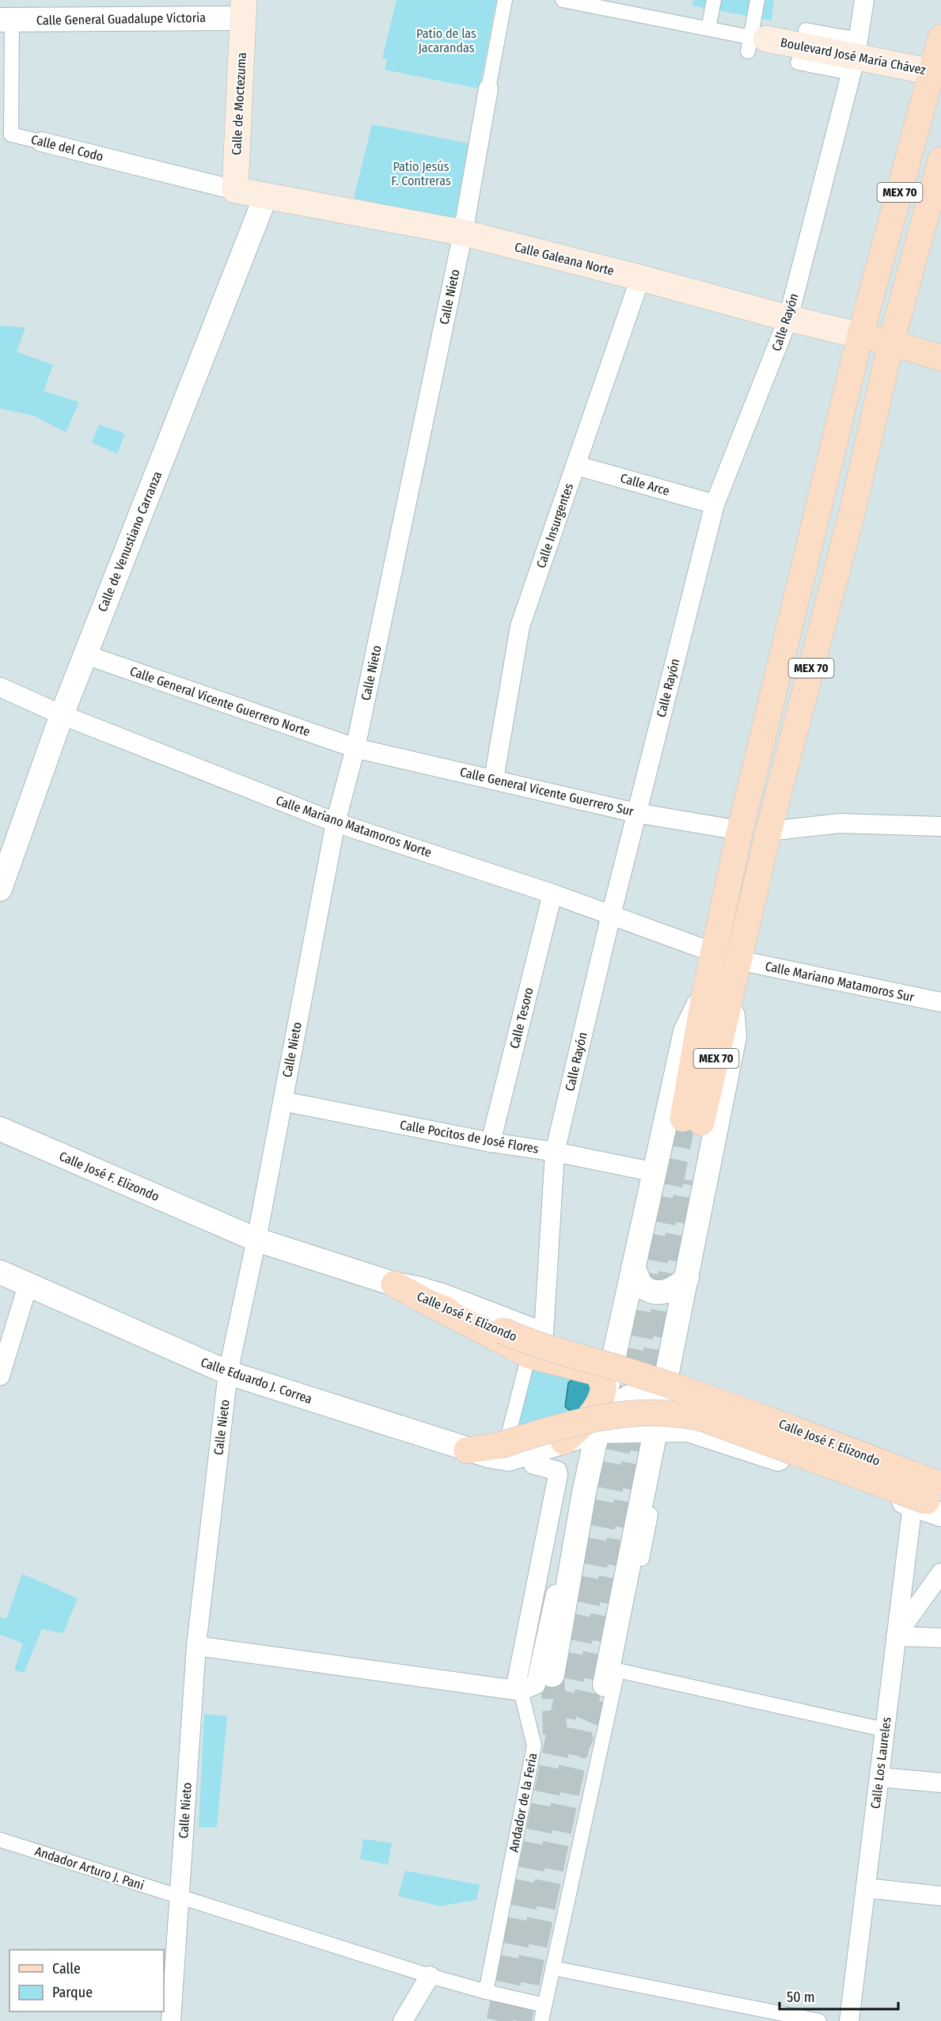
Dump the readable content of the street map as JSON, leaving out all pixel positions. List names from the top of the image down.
{
  "streets": {
    "main road": [
      "Boulevard José María Chávez",
      "Calle de Moctezuma",
      "MEX 70",
      "Calle Galeana Norte",
      "Calle José F. Elizondo"
    ],
    "street": [
      "Calle General Guadalupe Victoria",
      "Calle del Codo",
      "Calle Nieto",
      "Calle Rayón",
      "Calle Arce",
      "Calle Insurgentes",
      "Calle de Venustiano Carranza",
      "Calle General Vicente Guerrero Norte",
      "Calle General Vicente Guerrero Sur",
      "Calle Mariano Matamoros Norte",
      "Calle Mariano Matamoros Sur",
      "Calle Tesoro",
      "Calle Pocitos de José Flores",
      "Calle Eduardo J. Correa",
      "Calle Los Laureles",
      "Andador de la Feria",
      "Andador Arturo J. Pani"
    ]
  },
  "crossings": [
    ["Calle General Guadalupe Victoria", "Calle de Moctezuma"],
    ["Calle General Guadalupe Victoria", "Calle del Codo"],
    ["Boulevard José María Chávez", "MEX 70"],
    ["Boulevard José María Chávez", "Calle Rayón"],
    ["Calle de Moctezuma", "Calle del Codo"],
    ["Calle de Moctezuma", "Calle Galeana Norte"],
    ["Calle del Codo", "Calle Galeana Norte"],
    ["MEX 70", "Calle Galeana Norte"],
    ["MEX 70", "Calle General Vicente Guerrero Sur"],
    ["MEX 70", "Calle Mariano Matamoros Norte"],
    ["MEX 70", "Calle Mariano Matamoros Sur"],
    ["MEX 70", "Calle Pocitos de José Flores"],
    ["MEX 70", "Calle Eduardo J. Correa"],
    ["Calle Galeana Norte", "Calle Nieto"],
    ["Calle Galeana Norte", "Calle Rayón"],
    ["Calle Galeana Norte", "Calle Insurgentes"],
    ["Calle Galeana Norte", "Calle de Venustiano Carranza"],
    ["Calle Nieto", "Calle General Vicente Guerrero Norte"],
    ["Calle Nieto", "Calle General Vicente Guerrero Sur"],
    ["Calle Nieto", "Calle Mariano Matamoros Norte"],
    ["Calle Nieto", "Calle Pocitos de José Flores"],
    ["Calle Nieto", "Calle José F. Elizondo"],
    ["Calle Nieto", "Calle Eduardo J. Correa"],
    ["Calle Nieto", "Andador Arturo J. Pani"],
    ["Calle Rayón", "Calle Arce"],
    ["Calle Rayón", "Calle General Vicente Guerrero Sur"],
    ["Calle Rayón", "Calle Mariano Matamoros Norte"],
    ["Calle Rayón", "Calle Pocitos de José Flores"],
    ["Calle Arce", "Calle Insurgentes"],
    ["Calle Insurgentes", "Calle General Vicente Guerrero Sur"],
    ["Calle de Venustiano Carranza", "Calle General Vicente Guerrero Norte"],
    ["Calle de Venustiano Carranza", "Calle Mariano Matamoros Norte"],
    ["Calle General Vicente Guerrero Norte", "Calle General Vicente Guerrero Sur"],
    ["Calle Mariano Matamoros Norte", "Calle Tesoro"],
    ["Calle Tesoro", "Calle Pocitos de José Flores"],
    ["Calle José F. Elizondo", "Calle Eduardo J. Correa"],
    ["Calle José F. Elizondo", "Calle Los Laureles"],
    ["Calle Eduardo J. Correa", "Calle Los Laureles"]
  ],
  "parks": ["Patio de las Jacarandas", "Patio Jesús F. Contreras"],
  "legend": ["Calle", "Parque"],
  "scale_bar": "50 m"
}
